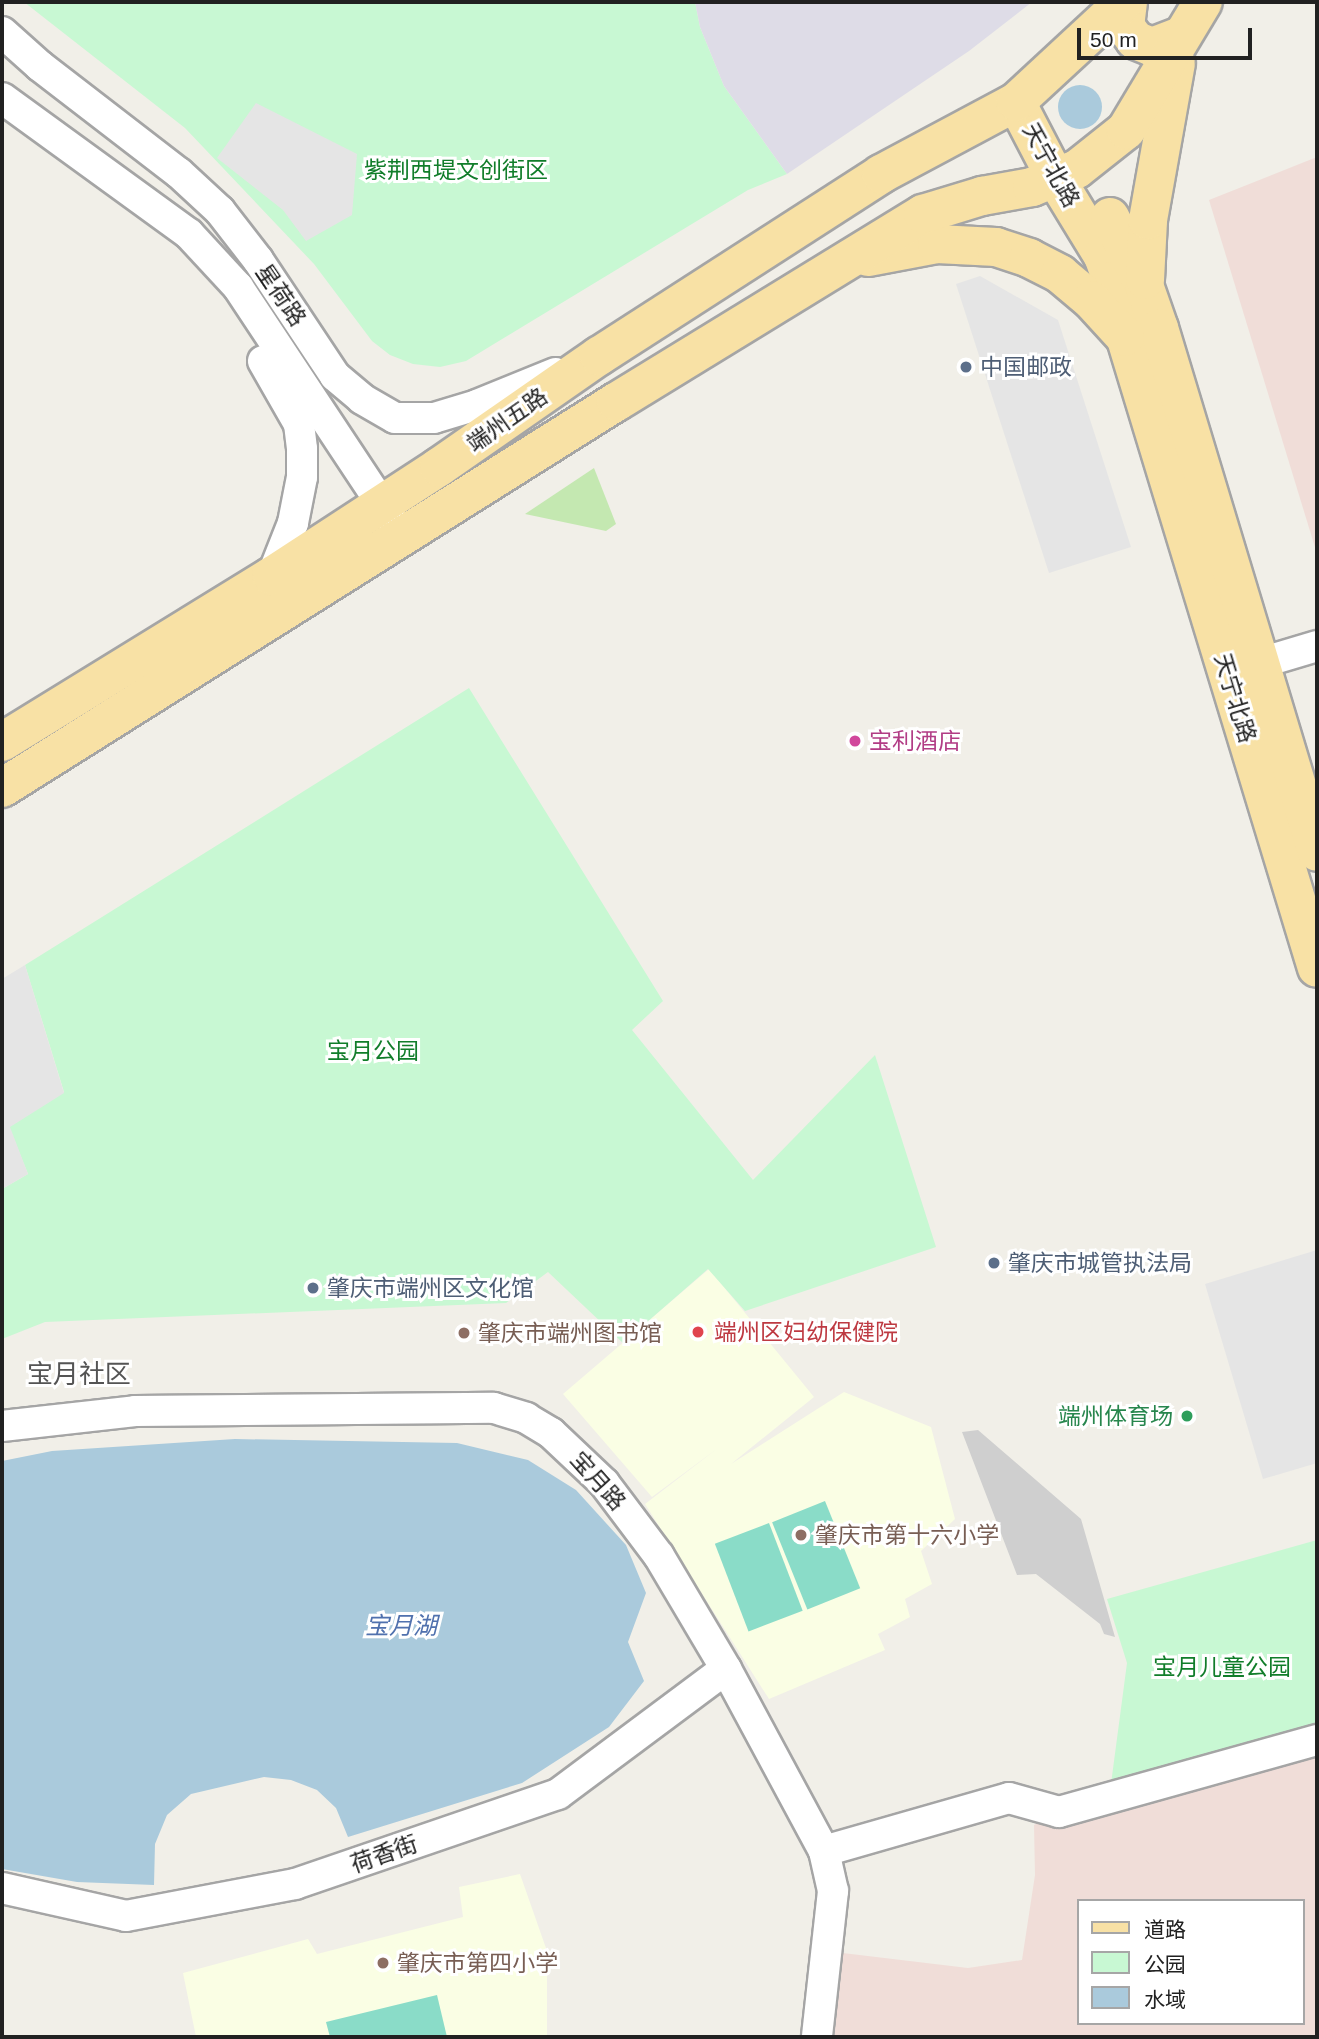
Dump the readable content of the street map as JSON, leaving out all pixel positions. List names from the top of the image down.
{
  "streets": {
    "main road": ["天宁北路", "端州五路"],
    "street": ["星荷路", "宝月路", "荷香街"]
  },
  "crossings": [
    ["天宁北路", "端州五路"],
    ["星荷路", "端州五路"],
    ["宝月路", "荷香街"]
  ],
  "districts": ["宝月社区"],
  "water": ["宝月湖"],
  "parks": ["紫荆西堤文创街区", "宝月公园", "宝月儿童公园"],
  "places": [
    "中国邮政",
    "宝利酒店",
    "肇庆市城管执法局",
    "肇庆市端州区文化馆",
    "端州区妇幼保健院",
    "肇庆市端州图书馆",
    "端州体育场",
    "肇庆市第十六小学",
    "肇庆市第四小学"
  ],
  "legend": ["道路", "公园", "水域"],
  "scale_bar": "50 m"
}
